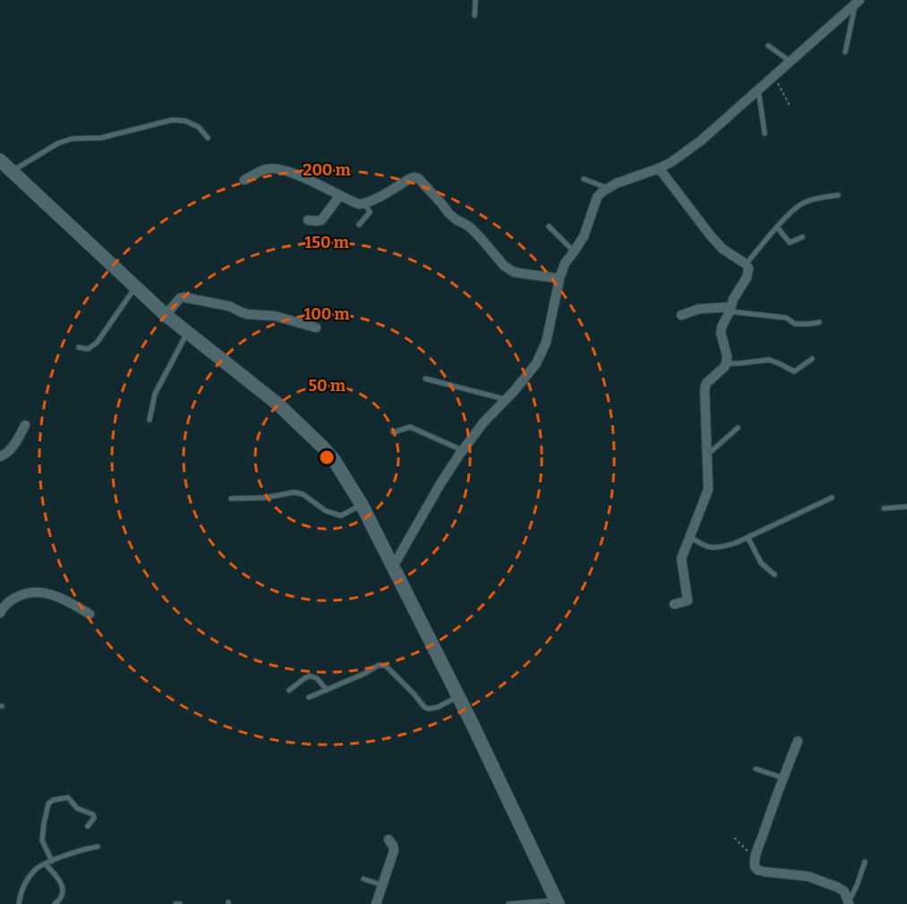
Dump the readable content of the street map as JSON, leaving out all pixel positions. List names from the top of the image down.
{
  "rings": [
    "200 m",
    "150 m",
    "100 m",
    "50 m"
  ]
}
